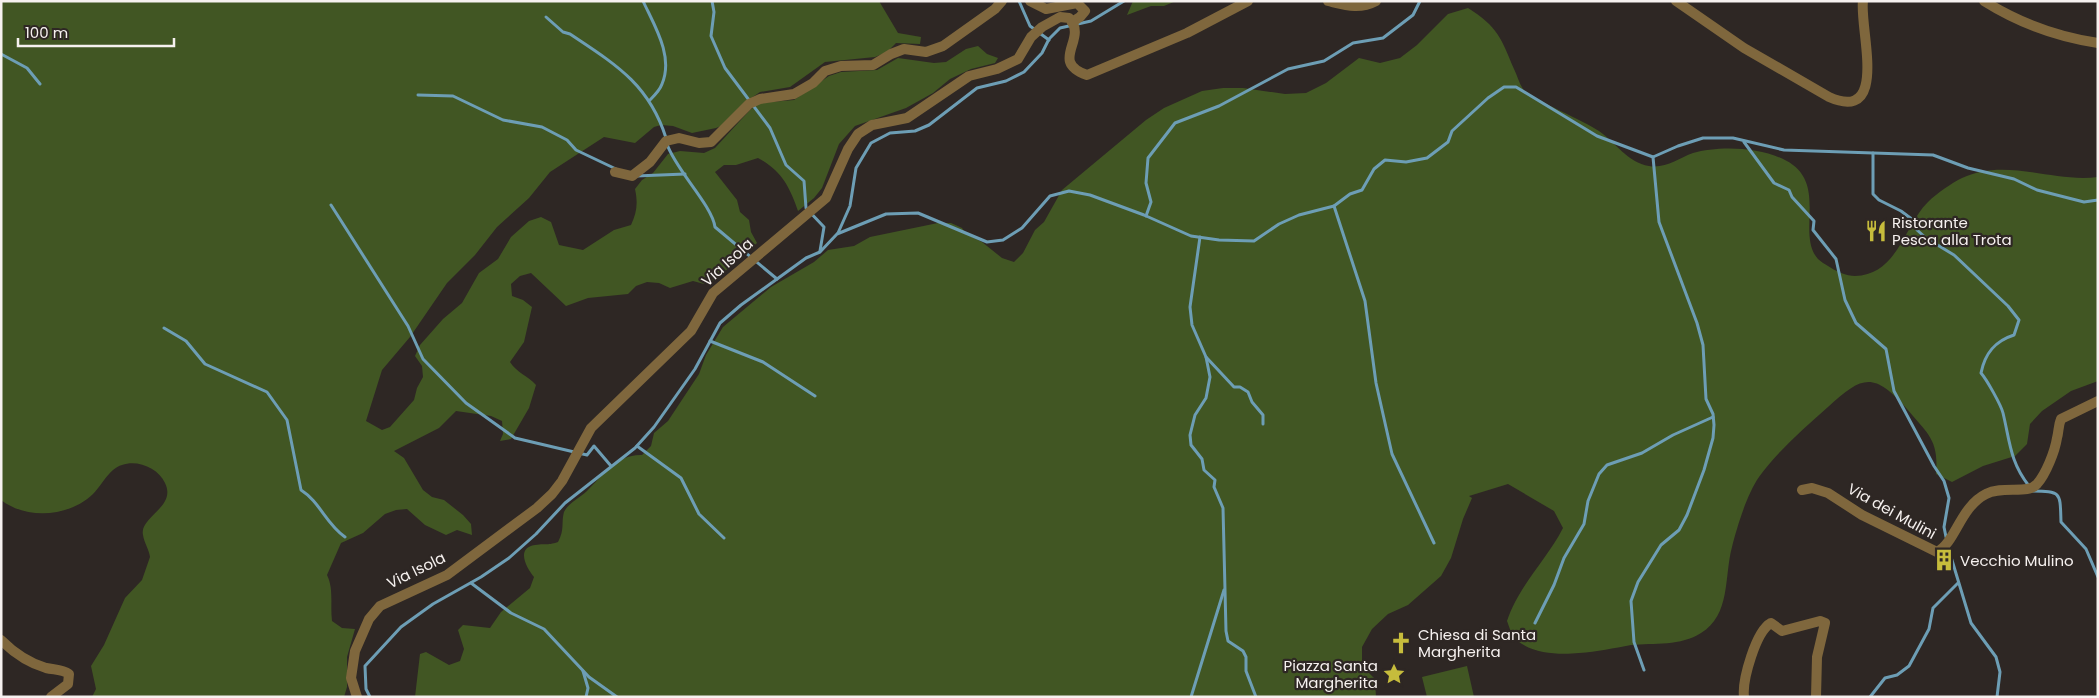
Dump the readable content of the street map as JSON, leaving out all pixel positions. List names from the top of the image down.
{
  "streets": {
    "street": ["Via Isola", "Via dei Mulini"]
  },
  "places": {
    "restaurant": ["Ristorante Pesca alla Trota"],
    "building": ["Vecchio Mulino"],
    "church": ["Chiesa di Santa Margherita"],
    "place": ["Piazza Santa Margherita"]
  },
  "scale_bar": "100 m"
}
